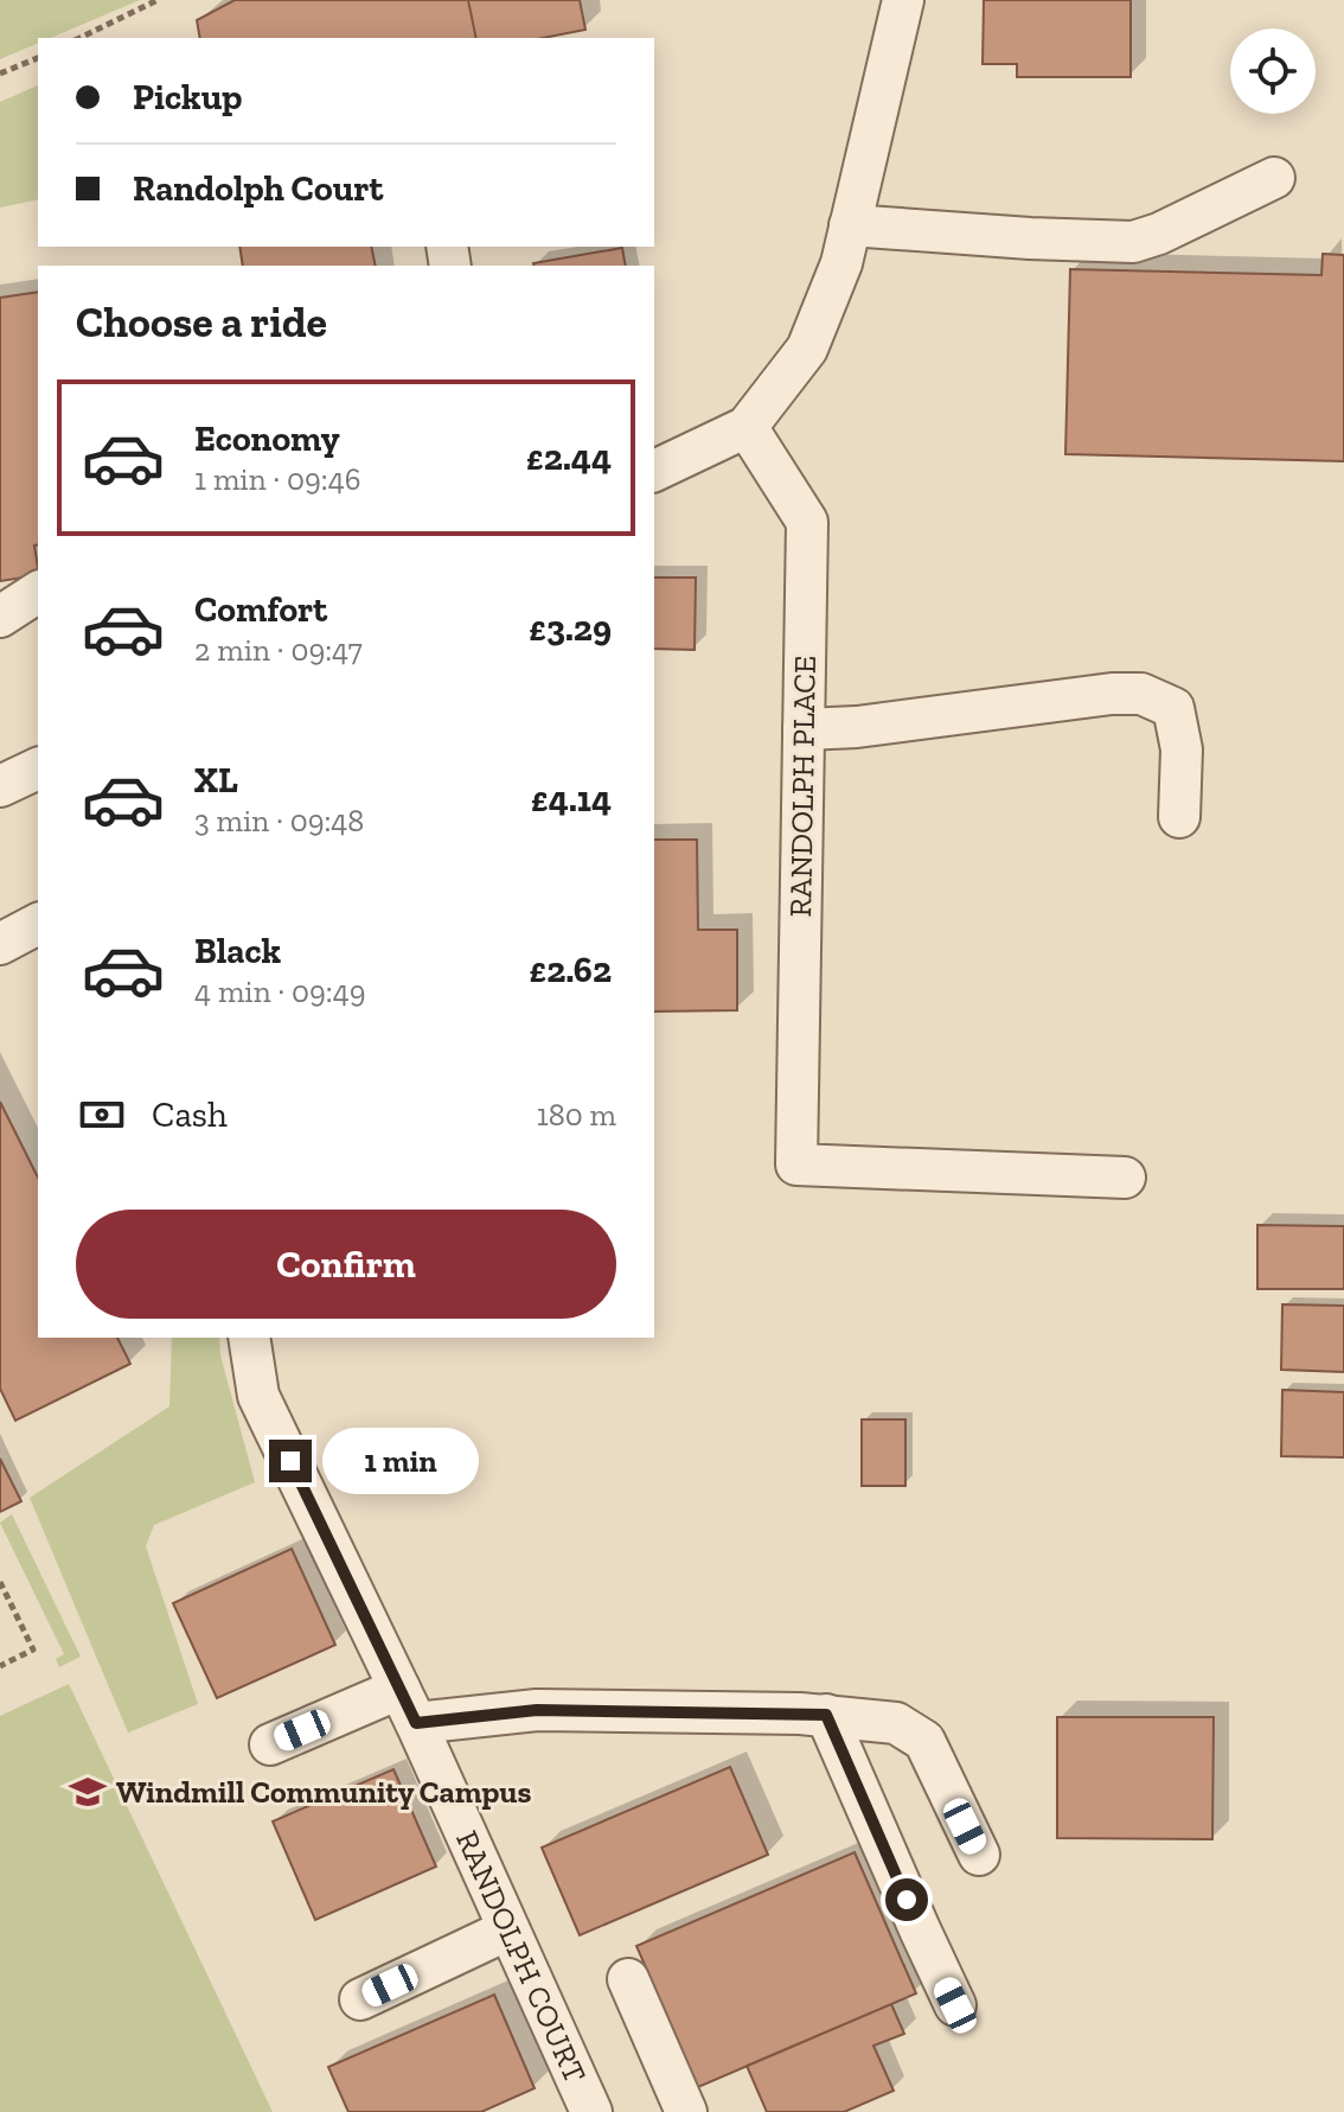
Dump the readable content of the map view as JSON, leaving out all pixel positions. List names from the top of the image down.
{
  "streets": {
    "street": ["RANDOLPH PLACE", "RANDOLPH COURT"]
  },
  "places": {
    "school or university": ["Windmill Community Campus"]
  },
  "page": {
    "banner": ["Pickup", "Randolph Court"],
    "heading": "Choose a ride",
    "list": [
      {
        "name": "Economy",
        "note": "1 min · 09:46",
        "value": "£2.44"
      },
      {
        "name": "Comfort",
        "note": "2 min · 09:47",
        "value": "£3.29"
      },
      {
        "name": "XL",
        "note": "3 min · 09:48",
        "value": "£4.14"
      },
      {
        "name": "Black",
        "note": "4 min · 09:49",
        "value": "£2.62"
      }
    ],
    "pay": ["Cash", "180 m"],
    "buttons": "Confirm",
    "bubble": "1 min"
  }
}
